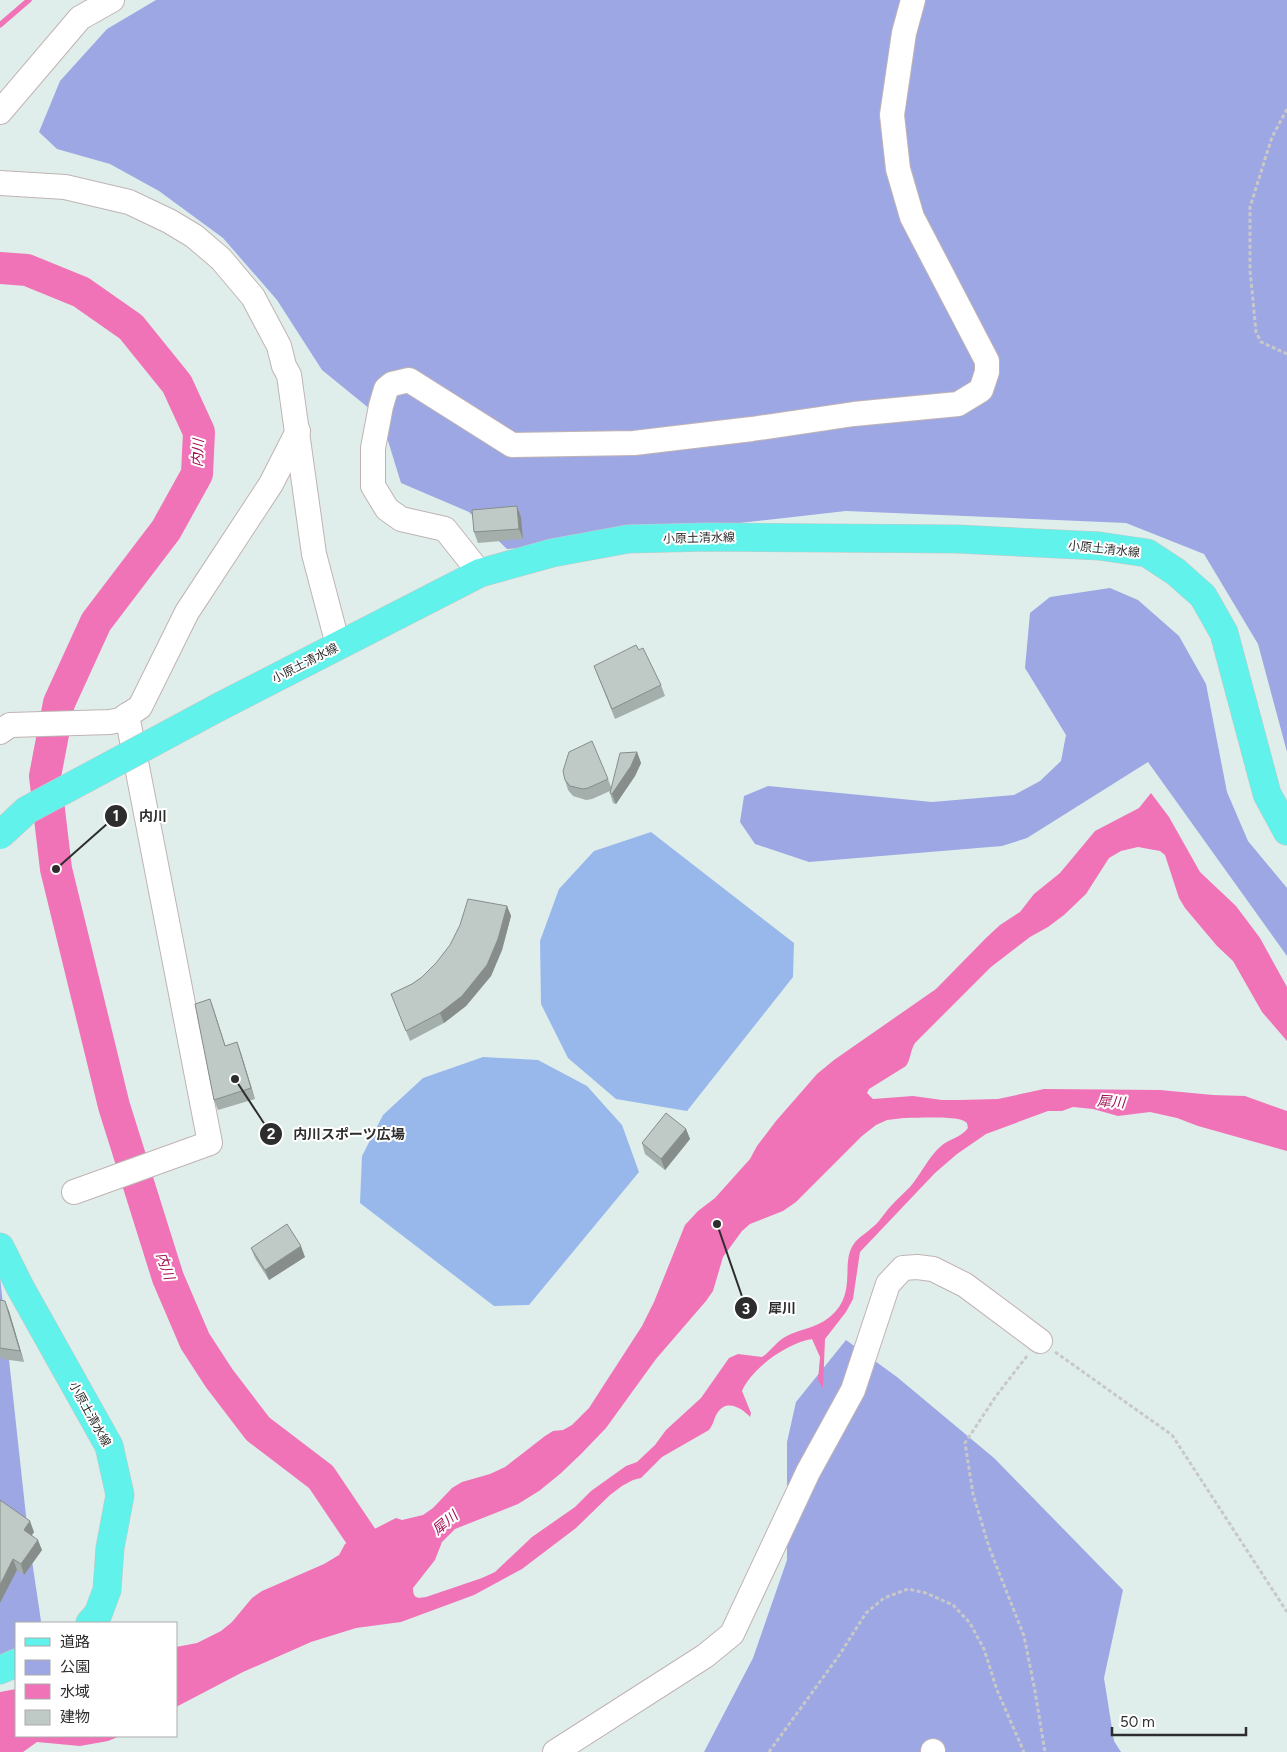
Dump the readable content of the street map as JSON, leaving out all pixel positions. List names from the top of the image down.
{
  "streets": {
    "main road": ["小原土清水線"]
  },
  "water": ["内川", "犀川"],
  "places": ["内川", "内川スポーツ広場", "犀川"],
  "legend": [
    "道路",
    "公園",
    "水域",
    "建物"
  ],
  "scale_bar": "50 m"
}
